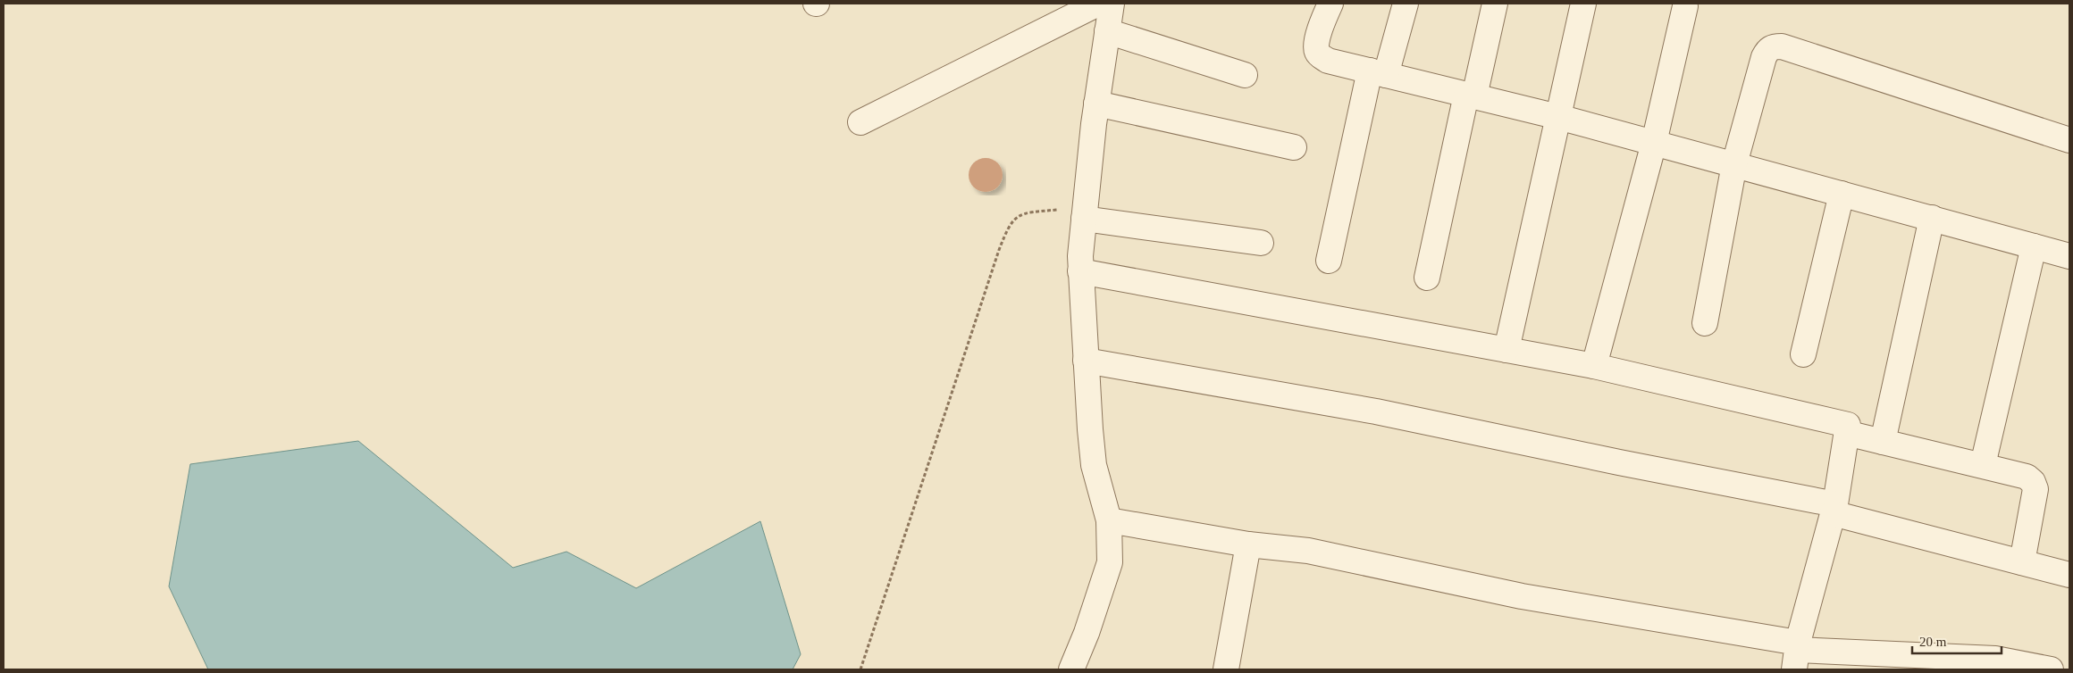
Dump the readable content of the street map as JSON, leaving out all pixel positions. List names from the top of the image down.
{
  "scale_bar": "20 m"
}
